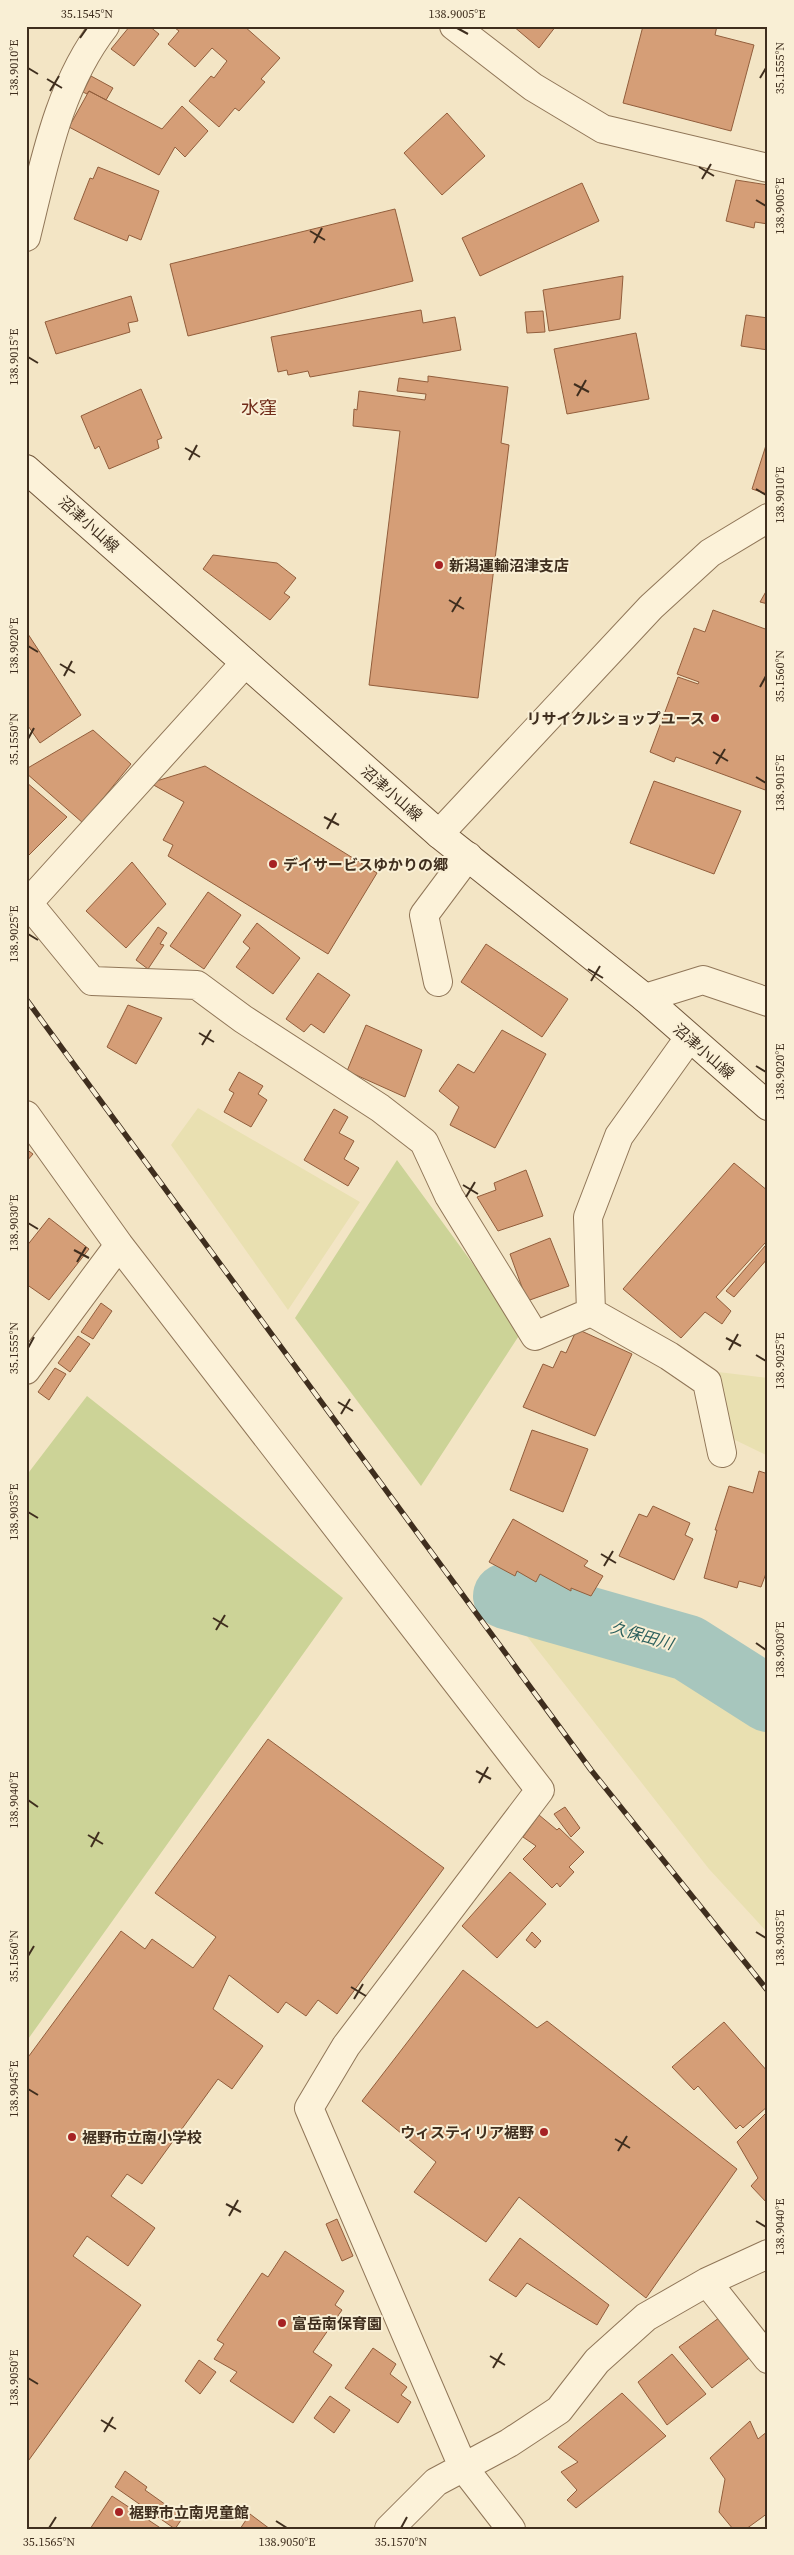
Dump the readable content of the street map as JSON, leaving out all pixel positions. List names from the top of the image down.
{
  "streets": {
    "street": ["沼津小山線"]
  },
  "districts": ["水窪"],
  "water": ["久保田川"],
  "places": [
    "新潟運輸沼津支店",
    "リサイクルショップユース",
    "デイサービスゆかりの郷",
    "ウィスティリア裾野",
    "裾野市立南小学校",
    "富岳南保育園",
    "裾野市立南児童館"
  ],
  "coordinates": [
    "35.1545°N",
    "138.9005°E",
    "35.1555°N",
    "138.9010°E",
    "138.9015°E",
    "138.9020°E",
    "35.1560°N",
    "35.1550°N",
    "138.9025°E",
    "138.9030°E",
    "138.9035°E",
    "138.9040°E",
    "138.9045°E",
    "138.9050°E",
    "35.1565°N",
    "35.1570°N"
  ]
}
